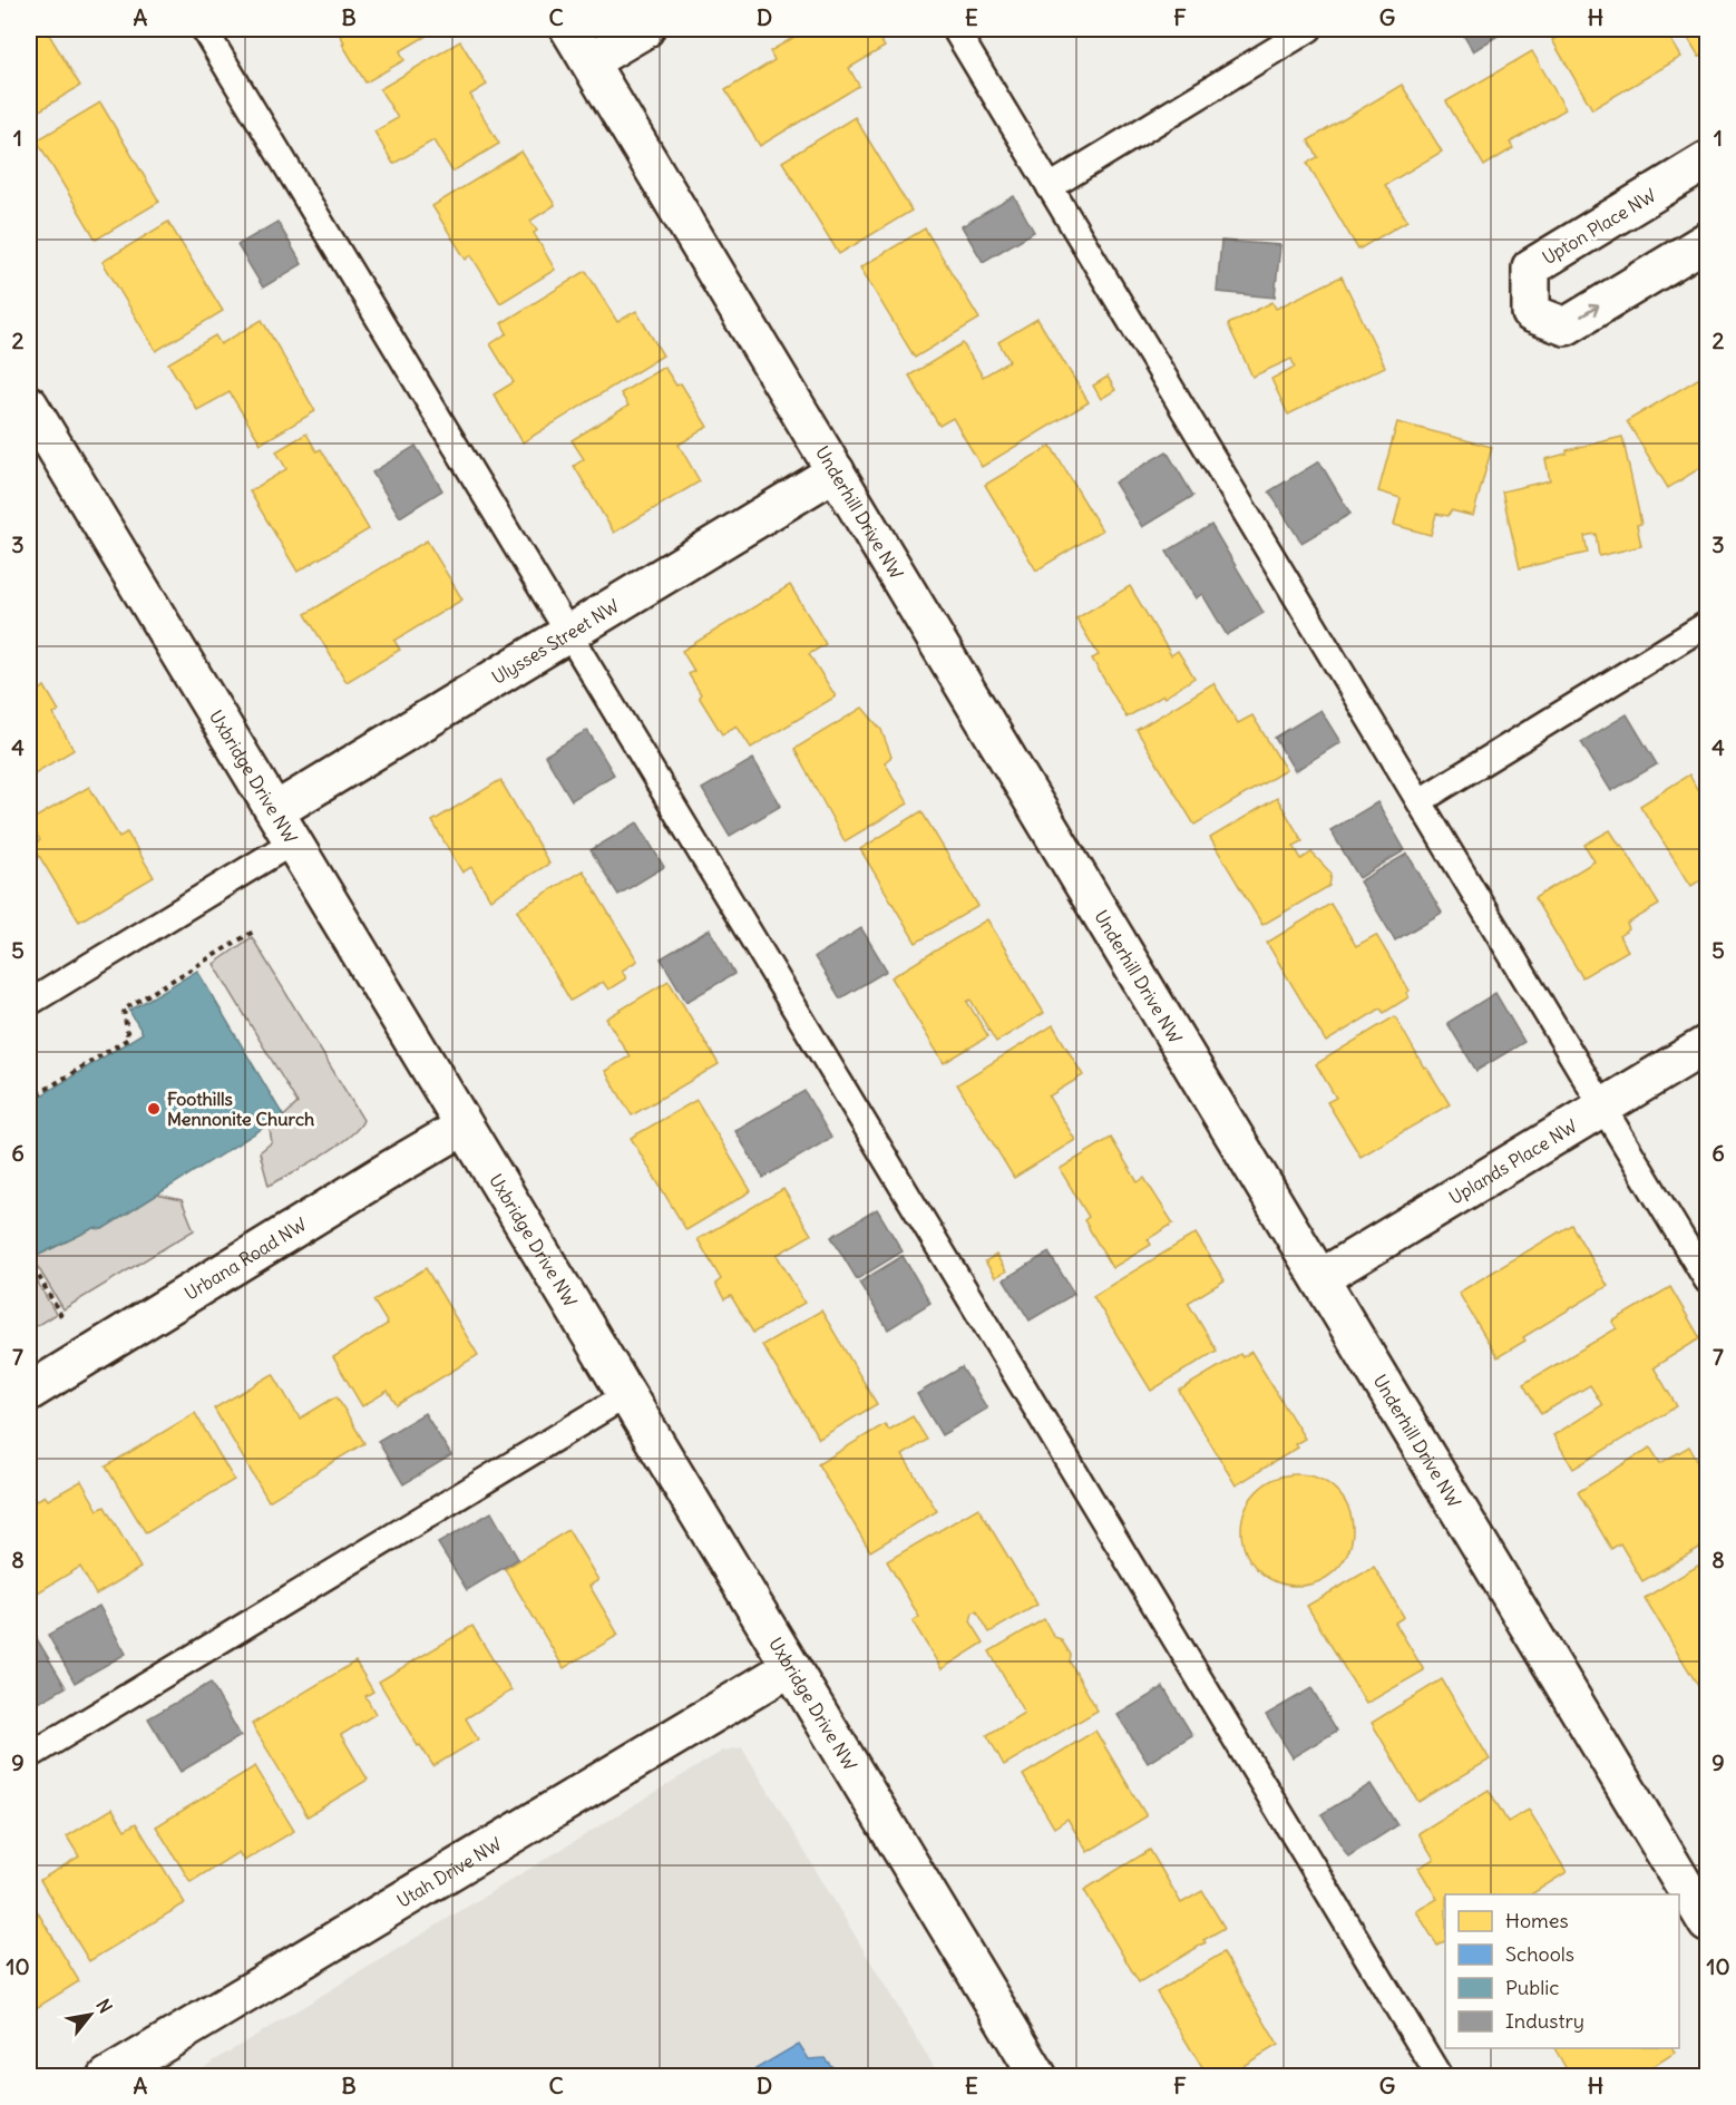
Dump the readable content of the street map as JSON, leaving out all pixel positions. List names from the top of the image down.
{
  "streets": {
    "street": [
      "Upton Place NW",
      "Underhill Drive NW",
      "Ulysses Street NW",
      "Uxbridge Drive NW",
      "Uplands Place NW",
      "Urbana Road NW",
      "Utah Drive NW"
    ]
  },
  "crossings": [
    ["Underhill Drive NW", "Ulysses Street NW"],
    ["Underhill Drive NW", "Uplands Place NW"],
    ["Ulysses Street NW", "Uxbridge Drive NW"],
    ["Uxbridge Drive NW", "Urbana Road NW"],
    ["Uxbridge Drive NW", "Utah Drive NW"]
  ],
  "places": ["Foothills Mennonite Church"],
  "legend": [
    "Homes",
    "Schools",
    "Public",
    "Industry"
  ],
  "north": "top right",
  "grid": {
    "columns": [
      "A",
      "B",
      "C",
      "D",
      "E",
      "F",
      "G",
      "H"
    ],
    "rows": [
      "1",
      "2",
      "3",
      "4",
      "5",
      "6",
      "7",
      "8",
      "9",
      "10"
    ]
  }
}
